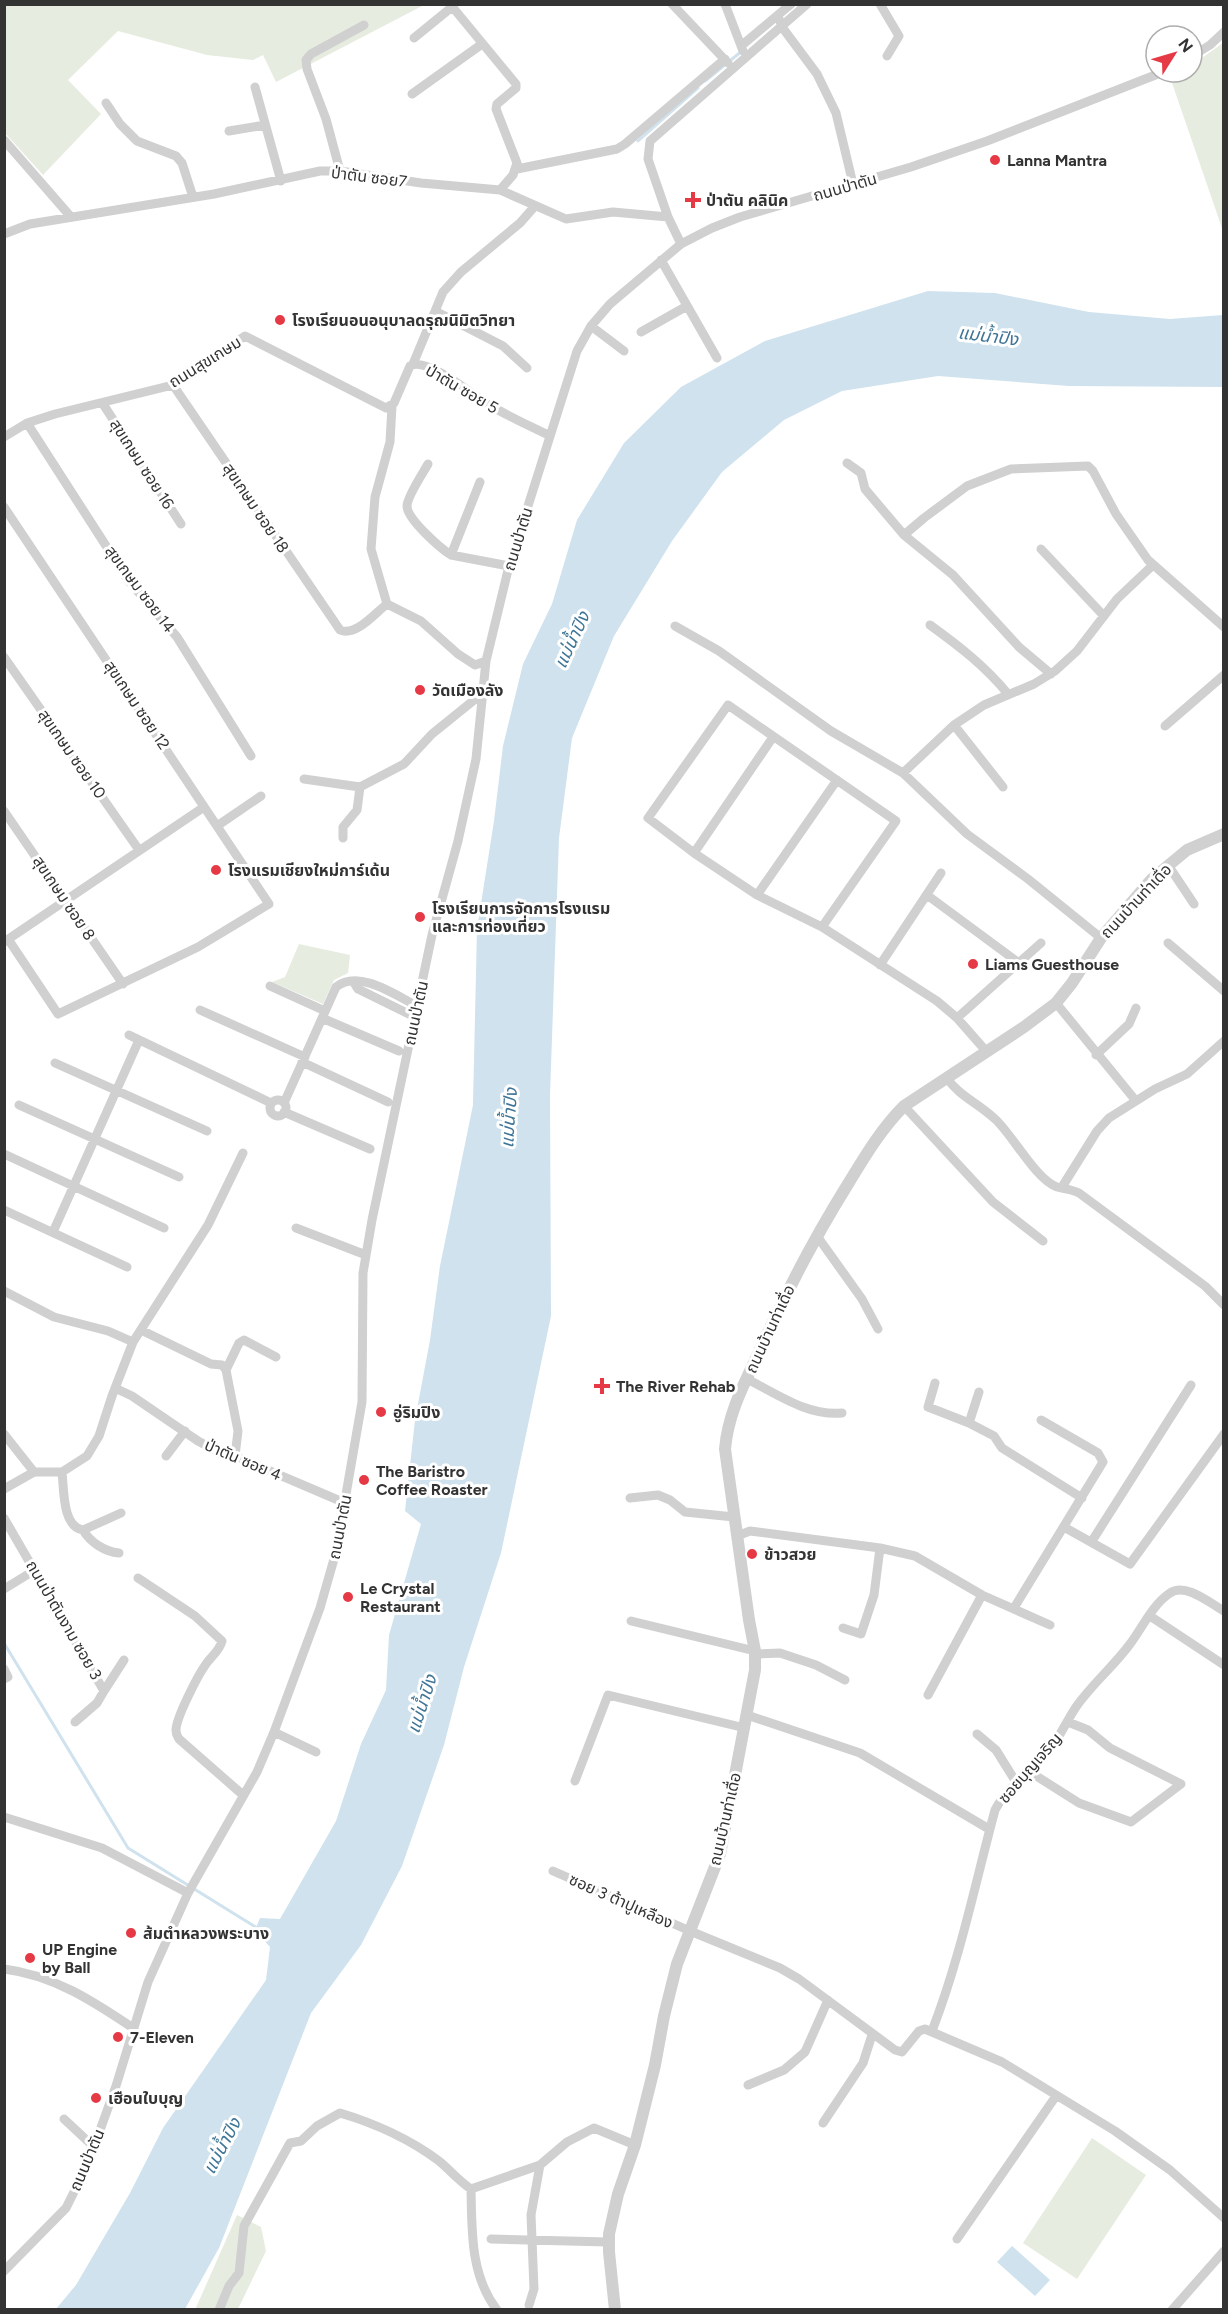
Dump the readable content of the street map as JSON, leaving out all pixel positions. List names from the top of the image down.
{
  "streets": {
    "street": [
      "ป่าตัน ซอย7",
      "ถนนป่าตัน",
      "ถนนสุขเกษม",
      "ป่าตัน ซอย 5",
      "สุขเกษม ซอย 16",
      "สุขเกษม ซอย 18",
      "สุขเกษม ซอย 14",
      "สุขเกษม ซอย 12",
      "สุขเกษม ซอย 10",
      "สุขเกษม ซอย 8",
      "ถนนบ้านท่าเดื่อ",
      "ป่าตัน ซอย 4",
      "ถนนป่าตันงาม ซอย 3",
      "ซอยบุญเจริญ",
      "ซอย 3 ต้าปูเหลือง"
    ]
  },
  "crossings": [
    ["ถนนป่าตัน", "ป่าตัน ซอย 5"],
    ["ถนนป่าตัน", "ป่าตัน ซอย 4"],
    ["ถนนสุขเกษม", "ป่าตัน ซอย 5"],
    ["ถนนสุขเกษม", "สุขเกษม ซอย 16"],
    ["ถนนสุขเกษม", "สุขเกษม ซอย 18"],
    ["ถนนสุขเกษม", "สุขเกษม ซอย 14"],
    ["สุขเกษม ซอย 12", "สุขเกษม ซอย 8"],
    ["ถนนบ้านท่าเดื่อ", "ซอย 3 ต้าปูเหลือง"],
    ["ซอยบุญเจริญ", "ซอย 3 ต้าปูเหลือง"]
  ],
  "water": ["แม่น้ำปิง"],
  "places": {
    "other": [
      "Lanna Mantra",
      "โรงเรียนอนอนุบาลดรุฌนิมิตวิทยา",
      "วัดเมืองลัง",
      "โรงแรมเชียงใหม่การ์เด้น",
      "โรงเรียนการจัดการโรงแรม และการท่องเที่ยว",
      "Liams Guesthouse",
      "อู่ริมปิง",
      "The Baristro Coffee Roaster",
      "ข้าวสวย",
      "Le Crystal Restaurant",
      "ส้มตำหลวงพระบาง",
      "UP Engine by Ball",
      "7-Eleven",
      "เฮือนใบบุญ"
    ],
    "health": ["ป่าตัน คลินิค", "The River Rehab"]
  },
  "north": "top right"
}
